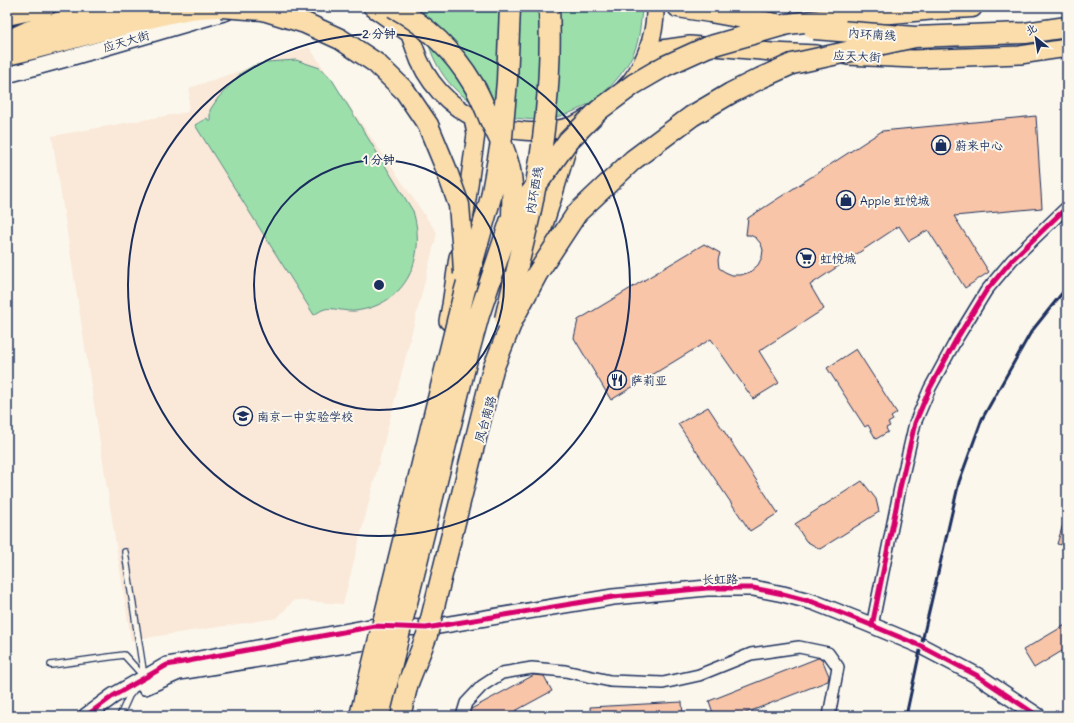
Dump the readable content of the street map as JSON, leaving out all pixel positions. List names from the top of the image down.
{
  "streets": {
    "highway": ["内环南线", "内环西线"],
    "main road": ["应天大街", "凤台南路"],
    "street": ["长虹路"]
  },
  "crossings": [
    ["凤台南路", "长虹路"]
  ],
  "places": {
    "shop": ["蔚来中心", "Apple 虹悦城"],
    "supermarket": ["虹悦城"],
    "restaurant": ["萨莉亚"],
    "school or university": ["南京一中实验学校"]
  },
  "north": "top left",
  "rings": ["2 分钟", "1 分钟"]
}
